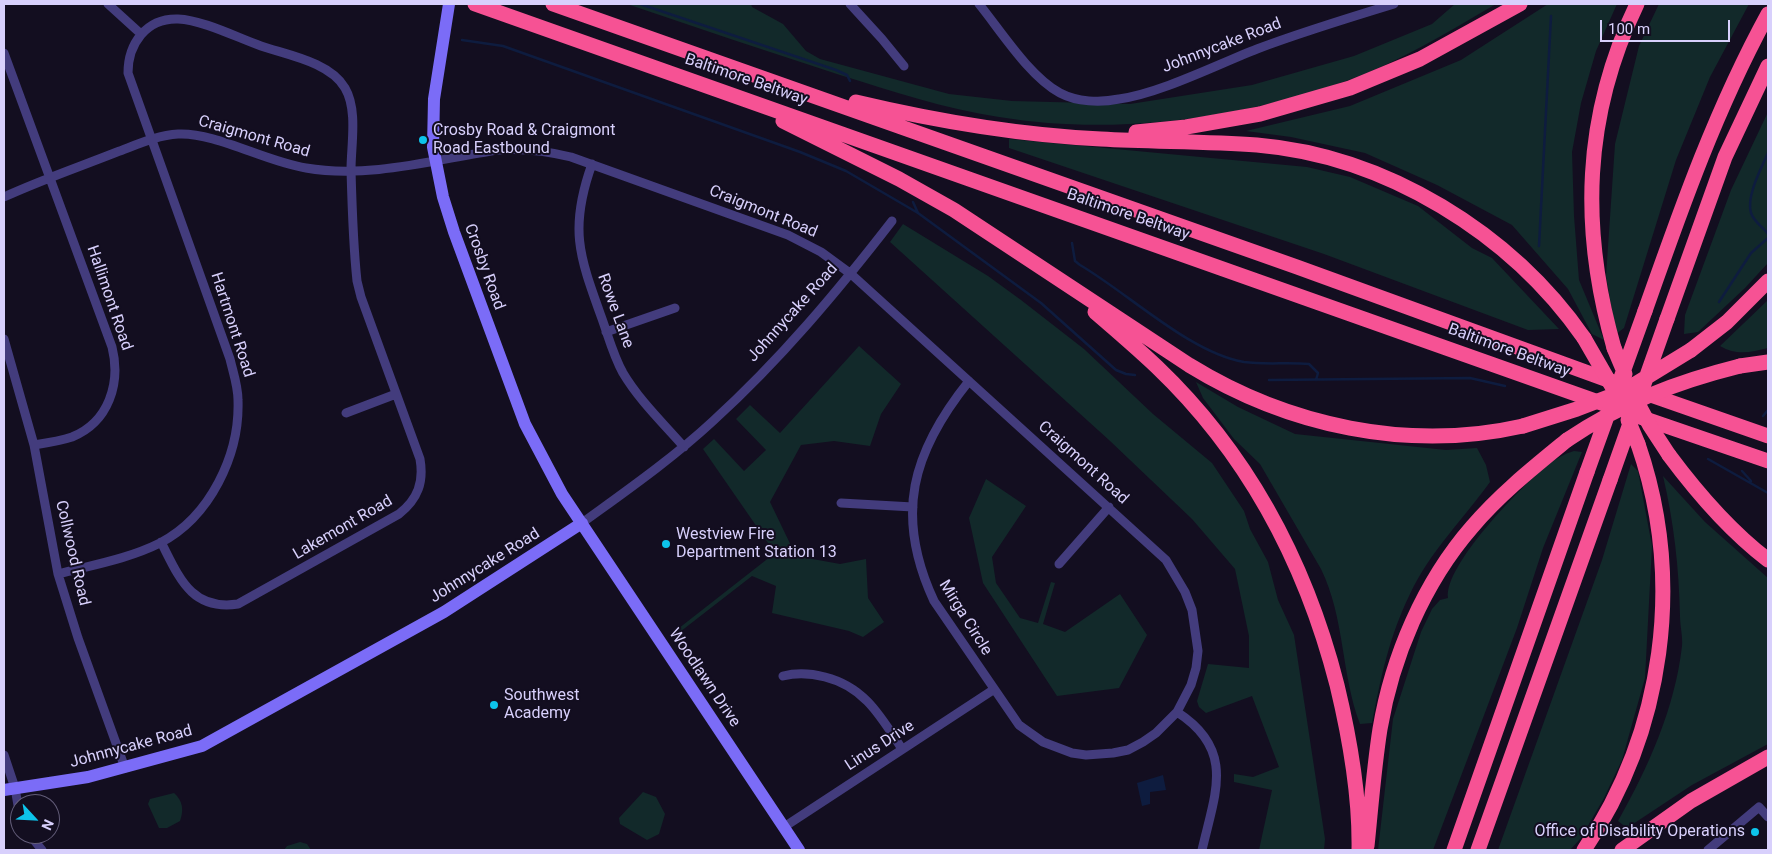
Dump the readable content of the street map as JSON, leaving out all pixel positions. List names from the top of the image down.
{
  "streets": {
    "highway": ["Baltimore Beltway"],
    "main road": ["Johnnycake Road", "Crosby Road", "Woodlawn Drive"],
    "street": [
      "Craigmont Road",
      "Hallimont Road",
      "Rowe Lane",
      "Hartmont Road",
      "Lakemont Road",
      "Collwood Road",
      "Mirga Circle",
      "Linus Drive"
    ]
  },
  "crossings": [
    ["Johnnycake Road", "Craigmont Road"],
    ["Johnnycake Road", "Crosby Road"],
    ["Johnnycake Road", "Rowe Lane"],
    ["Johnnycake Road", "Collwood Road"],
    ["Johnnycake Road", "Woodlawn Drive"],
    ["Craigmont Road", "Crosby Road"],
    ["Craigmont Road", "Hallimont Road"],
    ["Craigmont Road", "Rowe Lane"],
    ["Craigmont Road", "Hartmont Road"],
    ["Craigmont Road", "Lakemont Road"],
    ["Craigmont Road", "Mirga Circle"],
    ["Crosby Road", "Woodlawn Drive"],
    ["Hallimont Road", "Collwood Road"],
    ["Hartmont Road", "Lakemont Road"],
    ["Hartmont Road", "Collwood Road"],
    ["Mirga Circle", "Linus Drive"],
    ["Woodlawn Drive", "Linus Drive"]
  ],
  "places": [
    "Crosby Road & Craigmont Road Eastbound",
    "Westview Fire Department Station 13",
    "Southwest Academy",
    "Office of Disability Operations"
  ],
  "scale_bar": "100 m",
  "north": "bottom right"
}
